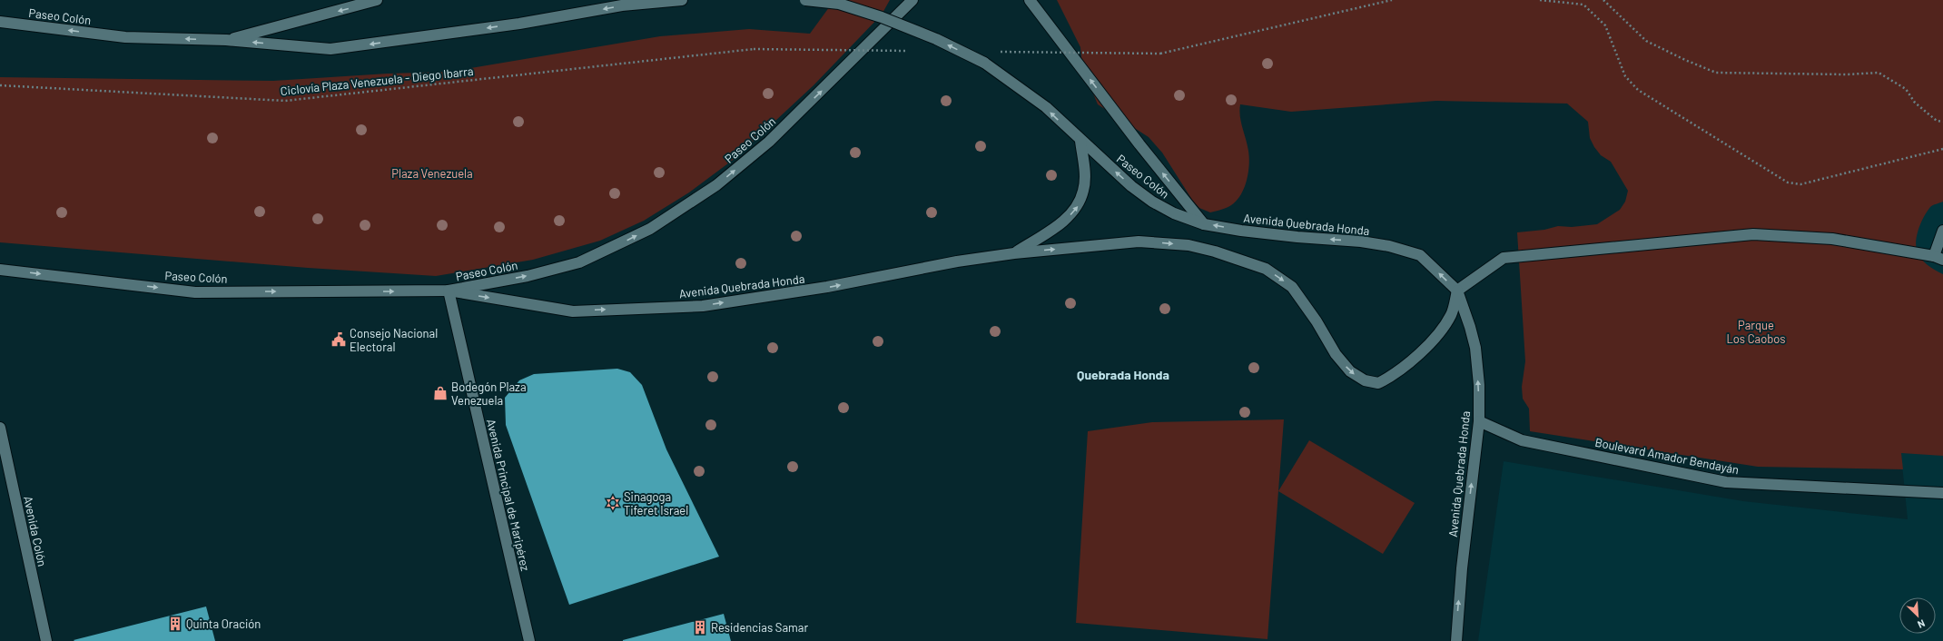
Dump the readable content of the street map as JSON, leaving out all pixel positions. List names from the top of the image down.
{
  "streets": {
    "street": [
      "Paseo Colón",
      "Avenida Quebrada Honda",
      "Boulevard Amador Bendayán",
      "Avenida Principal de Maripérez",
      "Avenida Colón"
    ],
    "path": ["Ciclovía Plaza Venezuela - Diego Ibarra"]
  },
  "crossings": [
    ["Paseo Colón", "Avenida Quebrada Honda"],
    ["Paseo Colón", "Avenida Principal de Maripérez"],
    ["Avenida Quebrada Honda", "Boulevard Amador Bendayán"],
    ["Avenida Quebrada Honda", "Avenida Principal de Maripérez"]
  ],
  "districts": ["Quebrada Honda"],
  "parks": ["Plaza Venezuela", "Parque Los Caobos"],
  "places": {
    "public building": ["Consejo Nacional Electoral"],
    "shop": ["Bodegón Plaza Venezuela"],
    "synagogue": ["Sinagoga Tiferet Israel"],
    "building": ["Quinta Oración", "Residencias Samar"]
  },
  "north": "bottom right"
}
